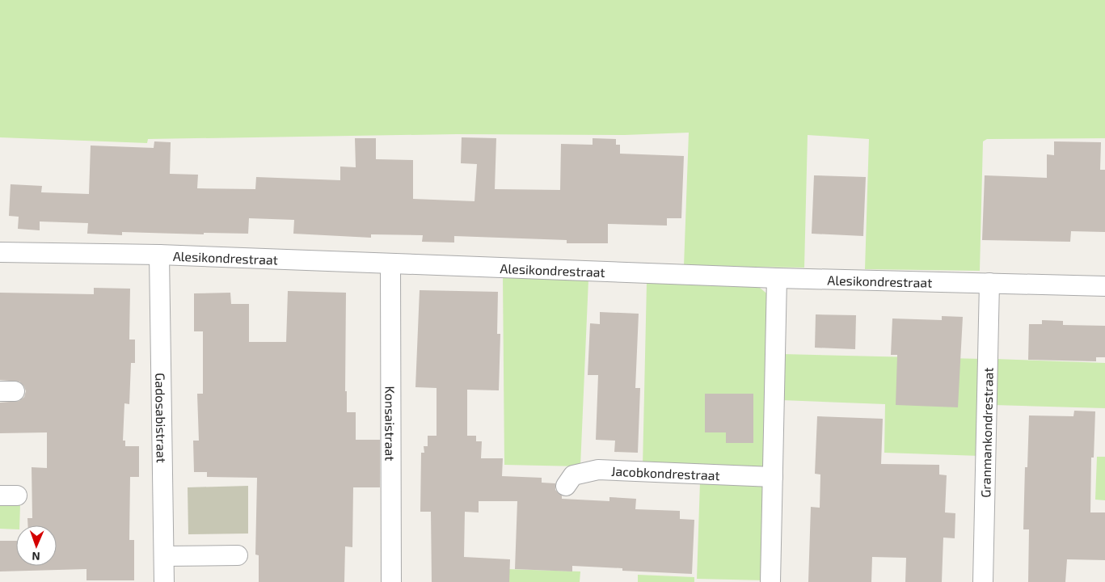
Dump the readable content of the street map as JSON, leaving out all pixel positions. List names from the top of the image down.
{
  "streets": {
    "street": [
      "Alesikondrestraat",
      "Gadosabistraat",
      "Konsaistraat",
      "Granmankondrestraat",
      "Jacobkondrestraat"
    ]
  },
  "crossings": [
    ["Alesikondrestraat", "Gadosabistraat"],
    ["Alesikondrestraat", "Konsaistraat"],
    ["Alesikondrestraat", "Granmankondrestraat"]
  ],
  "north": "bottom"
}
